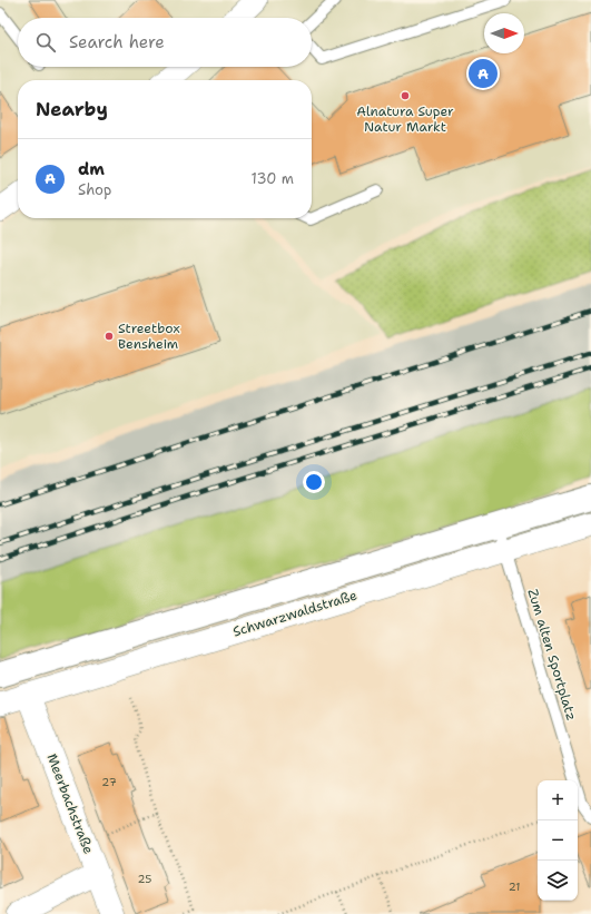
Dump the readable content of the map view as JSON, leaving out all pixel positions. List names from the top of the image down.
{
  "streets": {
    "main road": ["Schwarzwaldstraße"],
    "street": ["Meerbachstraße"],
    "lane": ["Zum alten Sportplatz"]
  },
  "crossings": [
    ["Schwarzwaldstraße", "Zum alten Sportplatz"],
    ["Schwarzwaldstraße", "Meerbachstraße"]
  ],
  "places": ["Alnatura Super Natur Markt", "Streetbox Bensheim"],
  "house_numbers": ["27", "25", "21"],
  "north": "right",
  "page": {
    "search": "Search here",
    "pins": "A",
    "heading": "Nearby",
    "list": [
      {
        "mark": "A",
        "name": "dm",
        "note": "Shop",
        "value": "130 m"
      }
    ],
    "map_buttons": ["+", "−"]
  }
}
